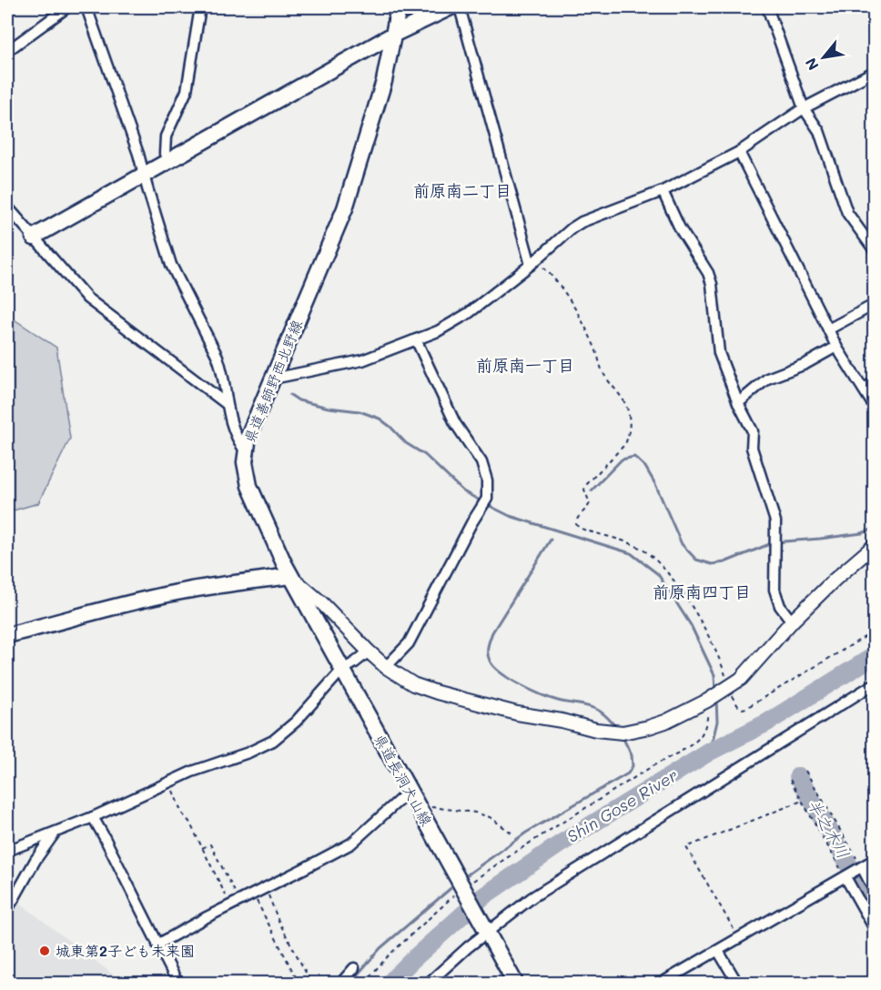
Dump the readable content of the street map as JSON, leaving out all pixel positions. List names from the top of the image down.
{
  "streets": {
    "main road": ["県道善師野西北野線", "県道長洞犬山線"]
  },
  "crossings": [
    ["県道善師野西北野線", "県道長洞犬山線"]
  ],
  "districts": ["前原南二丁目", "前原南一丁目", "前原南四丁目"],
  "water": ["Shin Gose River", "半之木川"],
  "places": ["城東第2子ども未来園"],
  "north": "bottom left"
}
